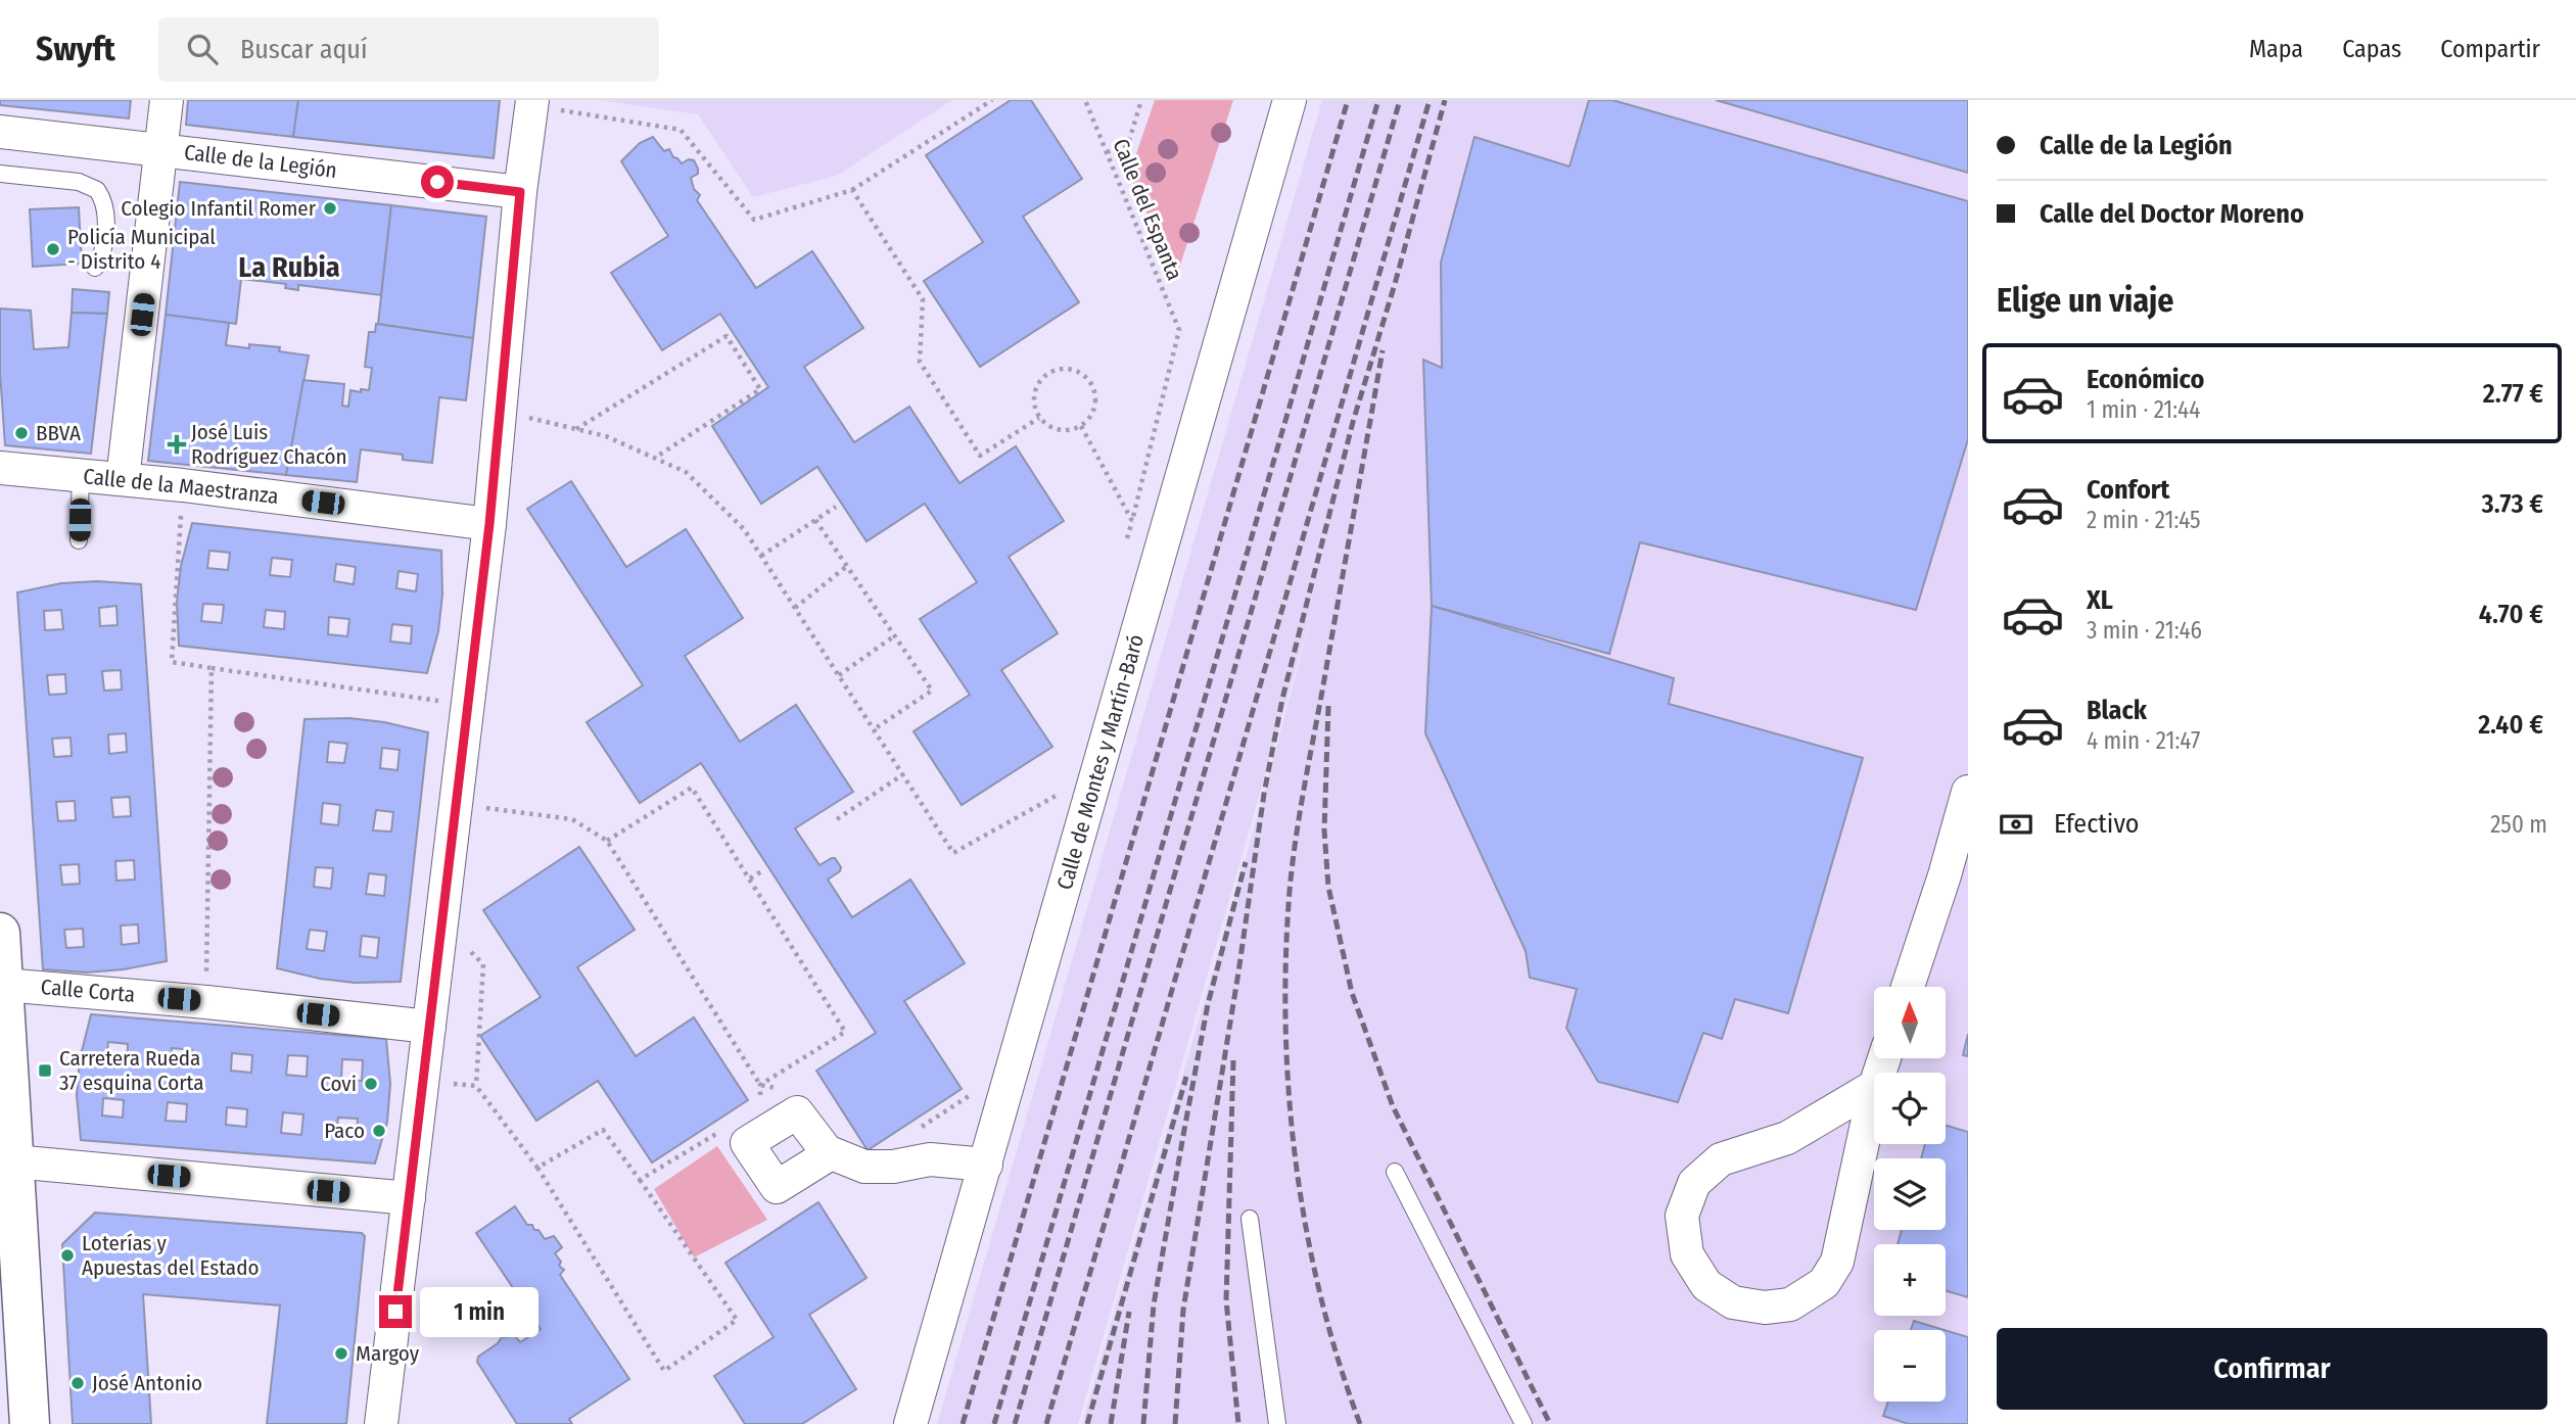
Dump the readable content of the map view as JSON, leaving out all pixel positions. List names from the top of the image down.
{
  "streets": {
    "street": [
      "Calle de la Legión",
      "Calle de la Maestranza",
      "Calle de Montes y Martín-Baró",
      "Calle Corta"
    ],
    "path": ["Calle del Espanta"]
  },
  "districts": ["La Rubia"],
  "places": {
    "other": [
      "Colegio Infantil Romer",
      "Policía Municipal - Distrito 4",
      "BBVA",
      "Covi",
      "Paco",
      "Loterías y Apuestas del Estado",
      "Margoy",
      "José Antonio"
    ],
    "health": ["José Luis Rodríguez Chacón"],
    "transit": ["Carretera Rueda 37 esquina Corta"]
  },
  "north": "top",
  "page": {
    "header": "Swyft",
    "search": "Buscar aquí",
    "nav": ["Mapa", "Capas", "Compartir"],
    "banner": ["Calle de la Legión", "Calle del Doctor Moreno"],
    "heading": "Elige un viaje",
    "list": [
      {
        "name": "Económico",
        "note": "1 min · 21:44",
        "value": "2.77 €"
      },
      {
        "name": "Confort",
        "note": "2 min · 21:45",
        "value": "3.73 €"
      },
      {
        "name": "XL",
        "note": "3 min · 21:46",
        "value": "4.70 €"
      },
      {
        "name": "Black",
        "note": "4 min · 21:47",
        "value": "2.40 €"
      }
    ],
    "pay": ["Efectivo", "250 m"],
    "map_buttons": ["+", "−"],
    "bubble": "1 min",
    "buttons": "Confirmar"
  }
}
